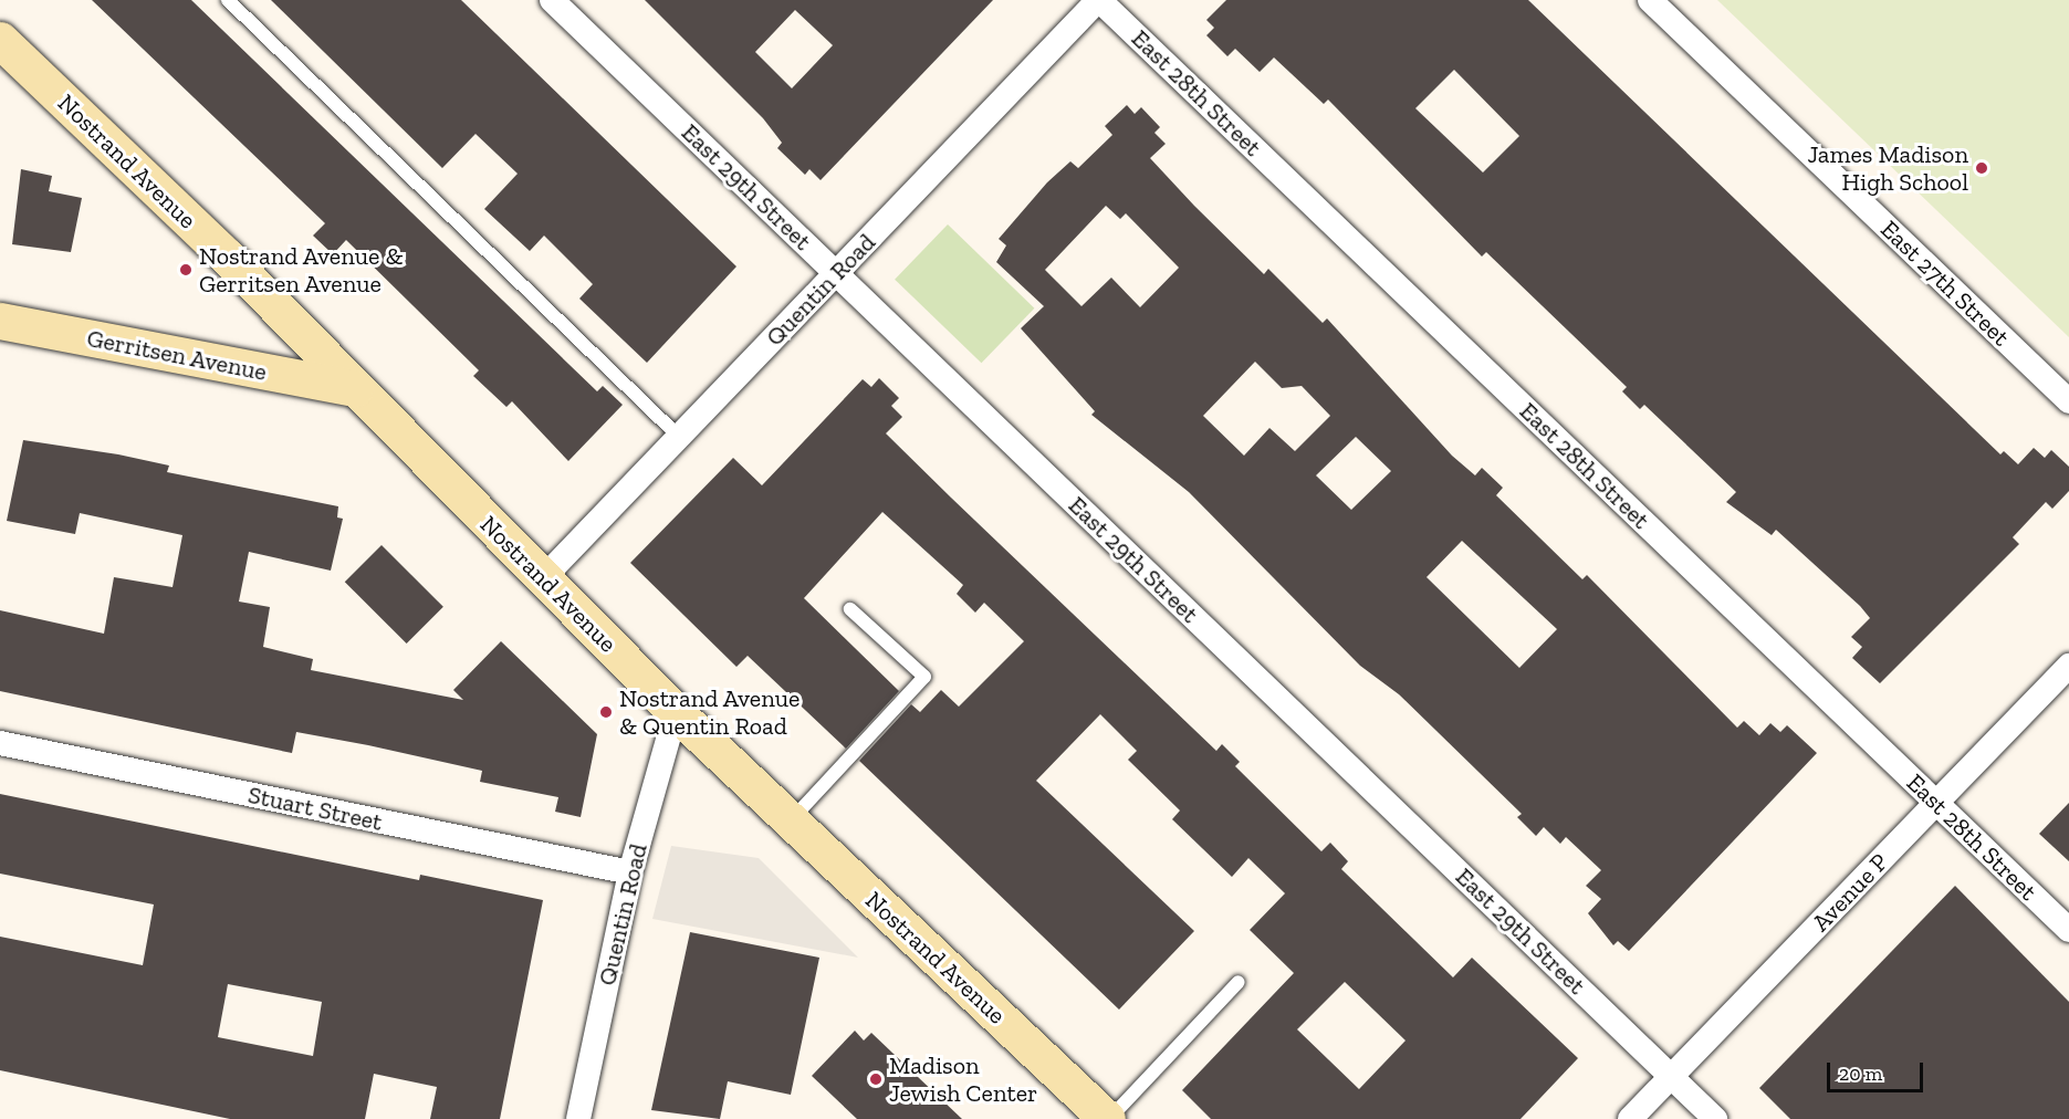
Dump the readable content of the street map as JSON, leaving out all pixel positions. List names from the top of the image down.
{
  "streets": {
    "main road": ["Nostrand Avenue", "Gerritsen Avenue"],
    "street": [
      "East 28th Street",
      "East 29th Street",
      "East 27th Street",
      "Quentin Road",
      "Stuart Street",
      "Avenue P"
    ]
  },
  "crossings": [
    ["East 28th Street", "Quentin Road"],
    ["East 28th Street", "Avenue P"],
    ["Nostrand Avenue", "Quentin Road"],
    ["Nostrand Avenue", "Gerritsen Avenue"],
    ["East 29th Street", "Quentin Road"],
    ["East 29th Street", "Avenue P"],
    ["Quentin Road", "Stuart Street"]
  ],
  "places": [
    "James Madison High School",
    "Nostrand Avenue & Gerritsen Avenue",
    "Nostrand Avenue & Quentin Road",
    "Madison Jewish Center"
  ],
  "scale_bar": "20 m"
}
